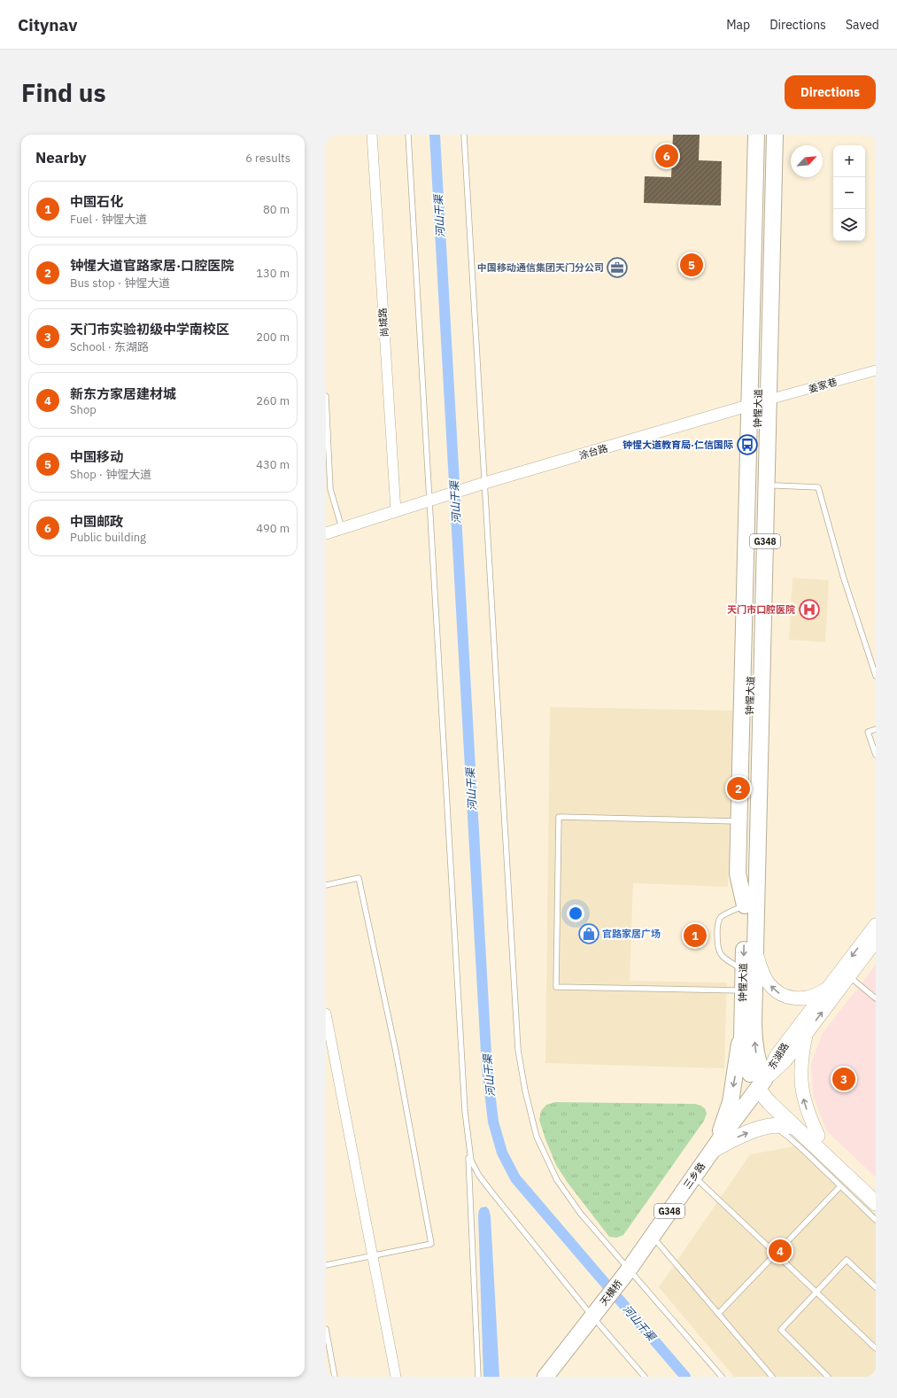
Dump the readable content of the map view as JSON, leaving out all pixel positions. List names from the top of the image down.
{
  "streets": {
    "highway": [
      "钟惺大道",
      "G348",
      "三乡路",
      "天横桥"
    ],
    "main road": ["东湖路"],
    "street": ["尚城路", "姜家巷", "涂台路"]
  },
  "crossings": [
    ["姜家巷", "钟惺大道"],
    ["姜家巷", "涂台路"],
    ["钟惺大道", "涂台路"],
    ["钟惺大道", "东湖路"],
    ["钟惺大道", "三乡路"],
    ["G348", "天横桥"],
    ["东湖路", "三乡路"],
    ["三乡路", "天横桥"]
  ],
  "water": ["河山干渠"],
  "places": {
    "office": ["中国移动通信集团天门分公司"],
    "bus stop": ["钟惺大道教育局·仁信国际"],
    "hospital": ["天门市口腔医院"],
    "shop": ["官路家居广场"]
  },
  "north": "top right",
  "page": {
    "header": "Citynav",
    "nav": ["Map", "Directions", "Saved"],
    "buttons": "Directions",
    "title": "Find us",
    "heading": ["Nearby", "6 results"],
    "pins": [
      "6",
      "5",
      "2",
      "1",
      "3",
      "4"
    ],
    "map_buttons": ["+", "−"],
    "list": [
      {
        "mark": "1",
        "name": "中国石化",
        "note": "Fuel · 钟惺大道",
        "value": "80 m"
      },
      {
        "mark": "2",
        "name": "钟惺大道官路家居·口腔医院",
        "note": "Bus stop · 钟惺大道",
        "value": "130 m"
      },
      {
        "mark": "3",
        "name": "天门市实验初级中学南校区",
        "note": "School · 东湖路",
        "value": "200 m"
      },
      {
        "mark": "4",
        "name": "新东方家居建材城",
        "note": "Shop",
        "value": "260 m"
      },
      {
        "mark": "5",
        "name": "中国移动",
        "note": "Shop · 钟惺大道",
        "value": "430 m"
      },
      {
        "mark": "6",
        "name": "中国邮政",
        "note": "Public building",
        "value": "490 m"
      }
    ]
  }
}
